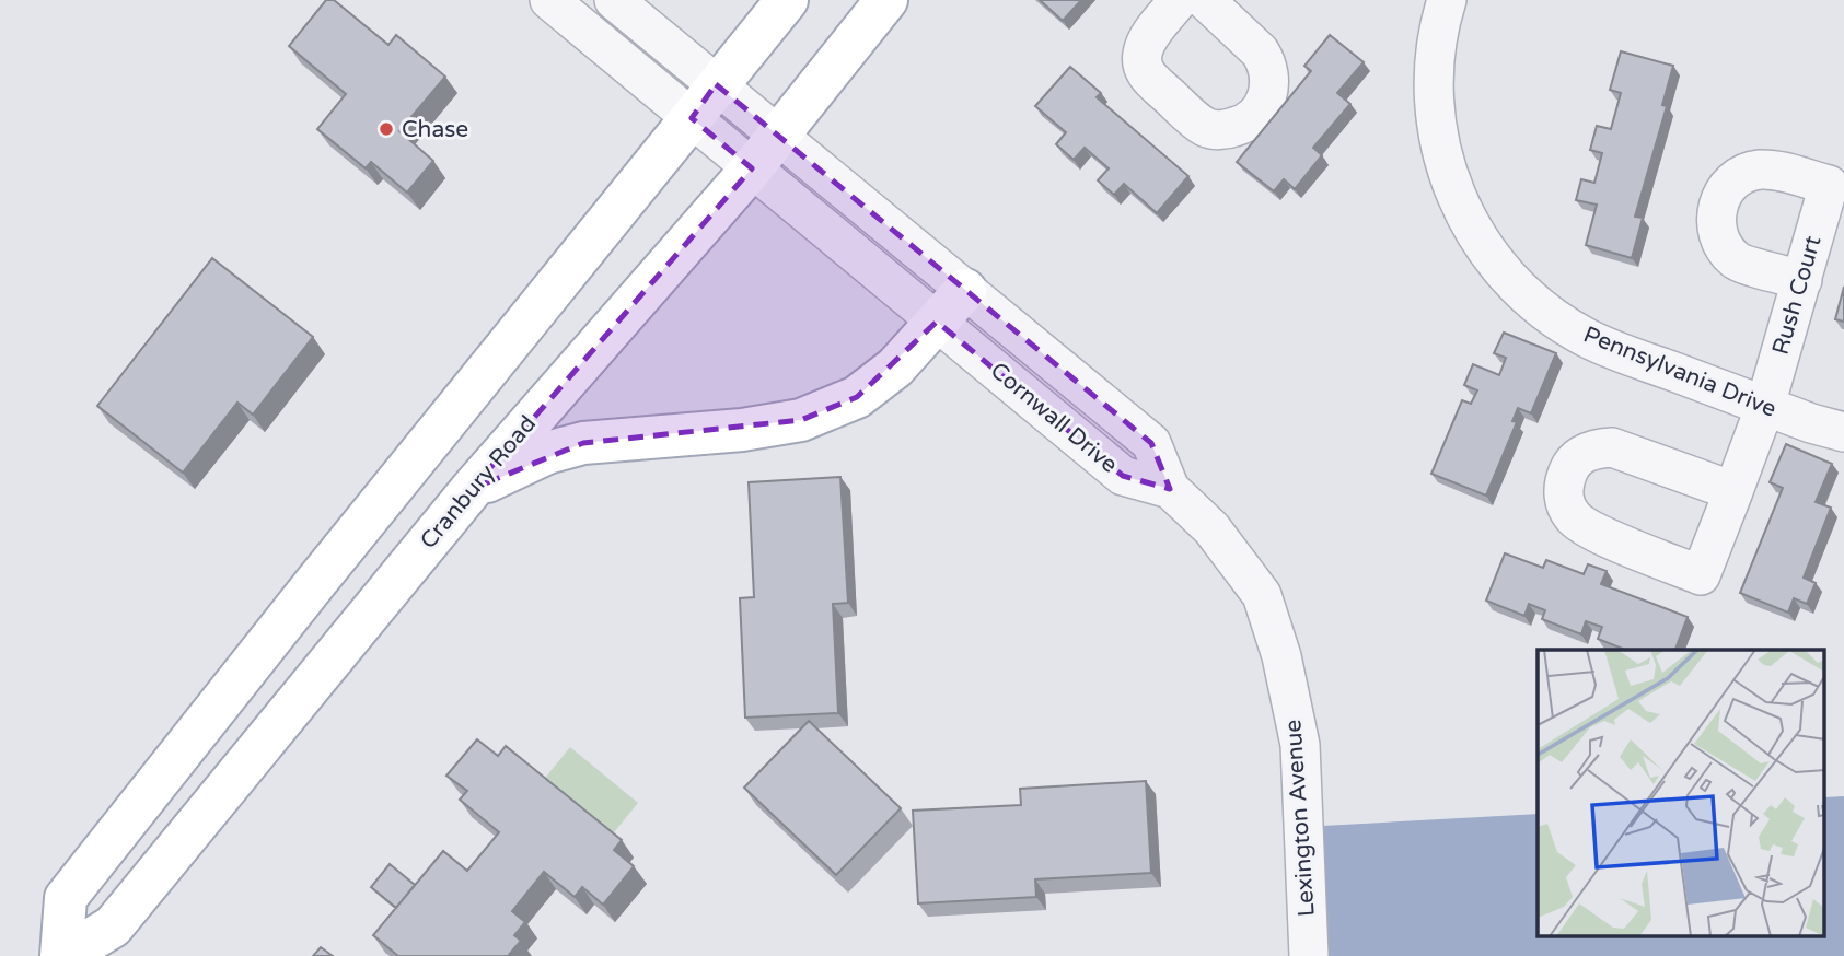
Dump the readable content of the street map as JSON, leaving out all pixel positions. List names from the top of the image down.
{
  "streets": {
    "main road": ["Cranbury Road"],
    "street": [
      "Rush Court",
      "Pennsylvania Drive",
      "Cornwall Drive",
      "Lexington Avenue"
    ]
  },
  "crossings": [
    ["Rush Court", "Pennsylvania Drive"],
    ["Cornwall Drive", "Cranbury Road"],
    ["Cornwall Drive", "Lexington Avenue"]
  ],
  "places": ["Chase"]
}
